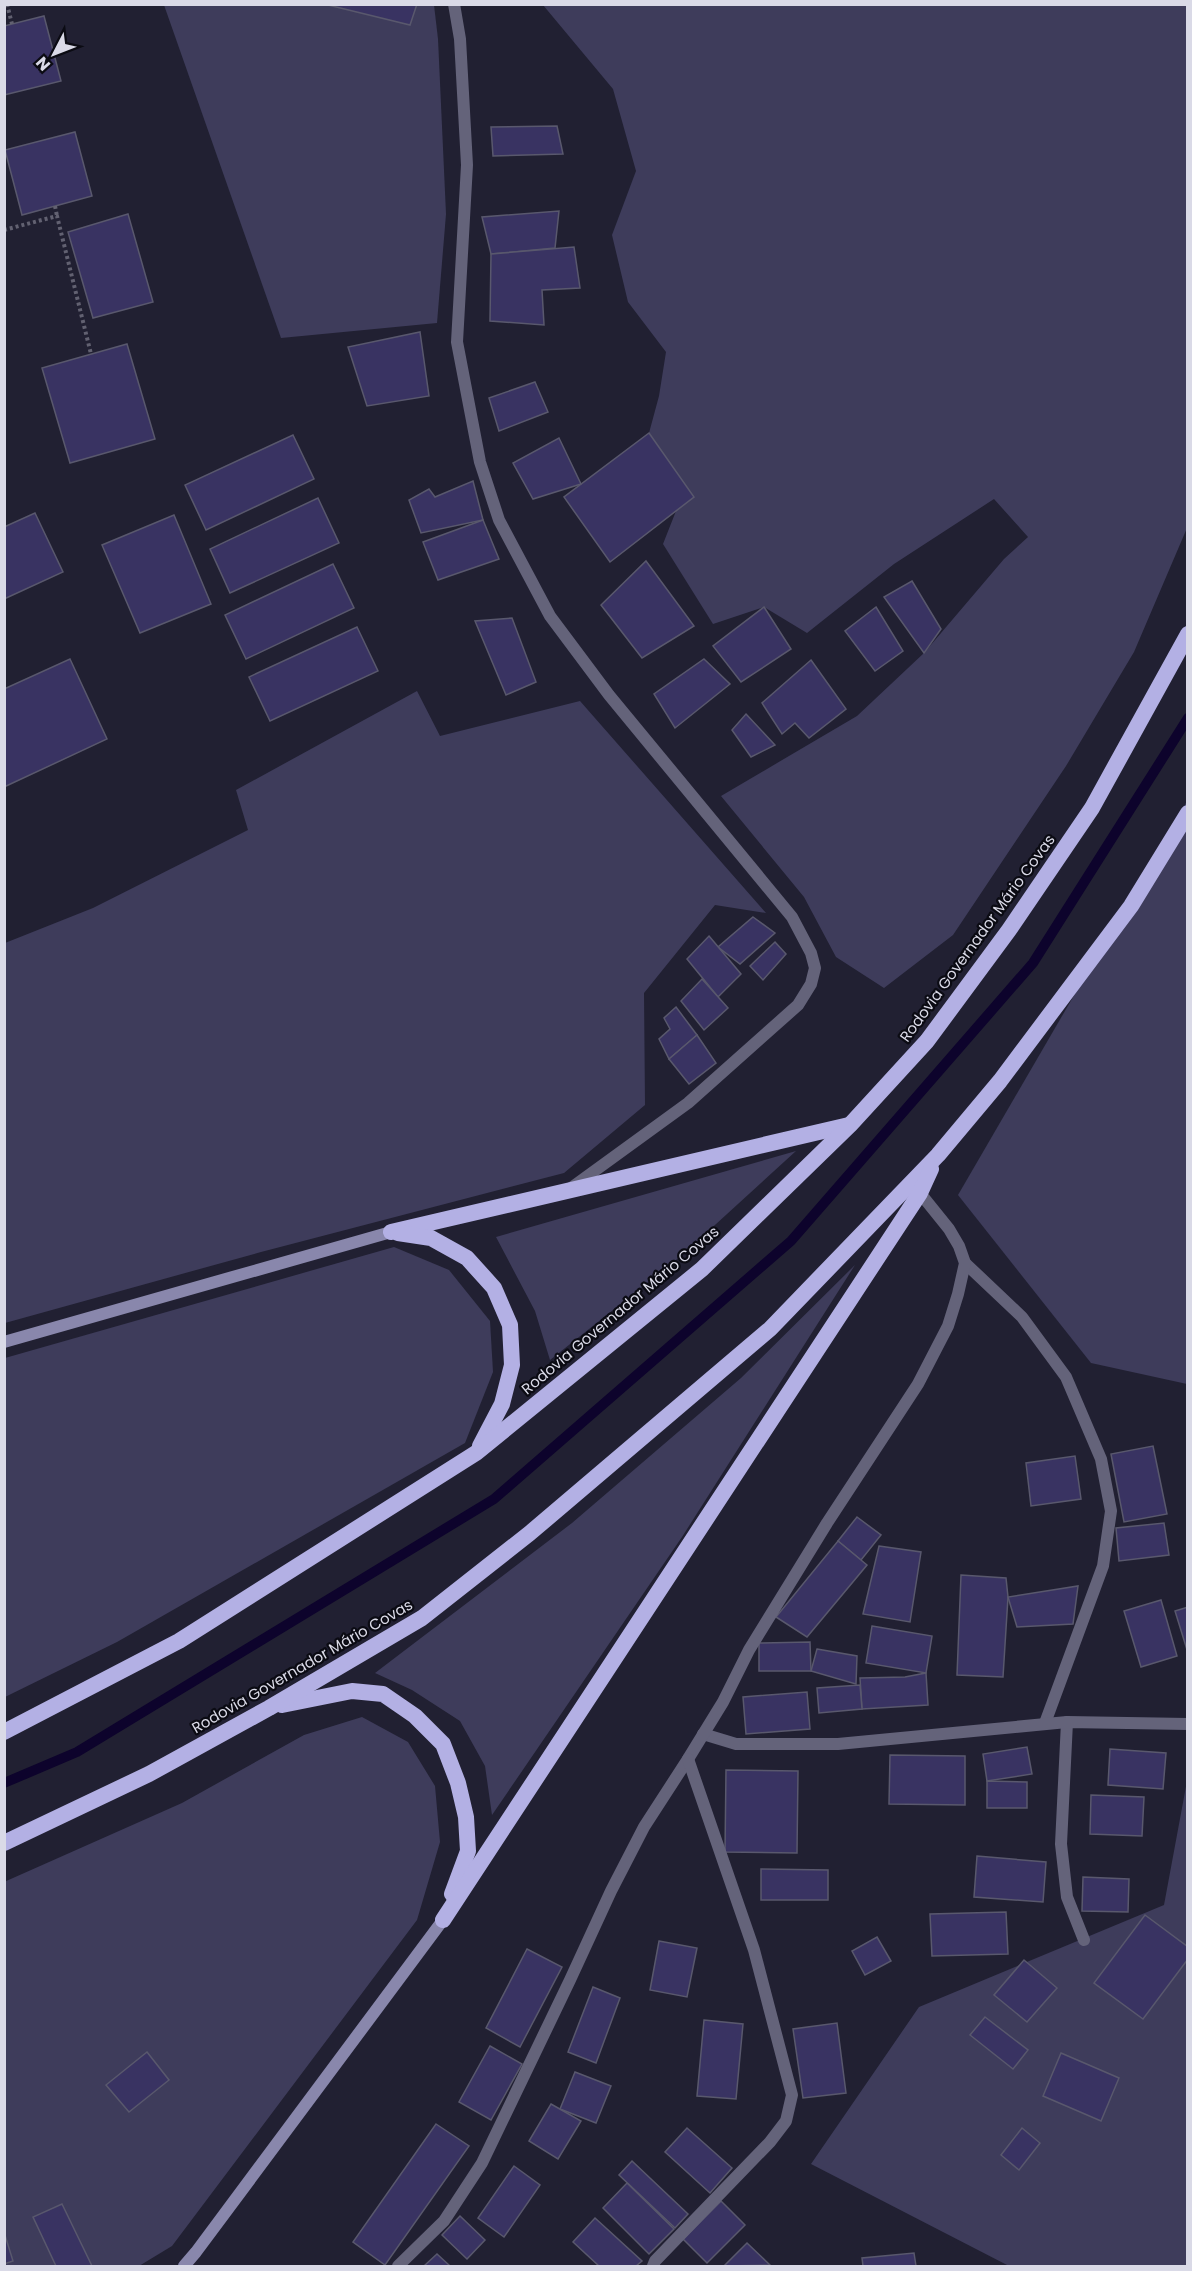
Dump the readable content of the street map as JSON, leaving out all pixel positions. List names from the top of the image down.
{
  "streets": {
    "highway": ["Rodovia Governador Mário Covas"]
  },
  "north": "bottom left"
}
